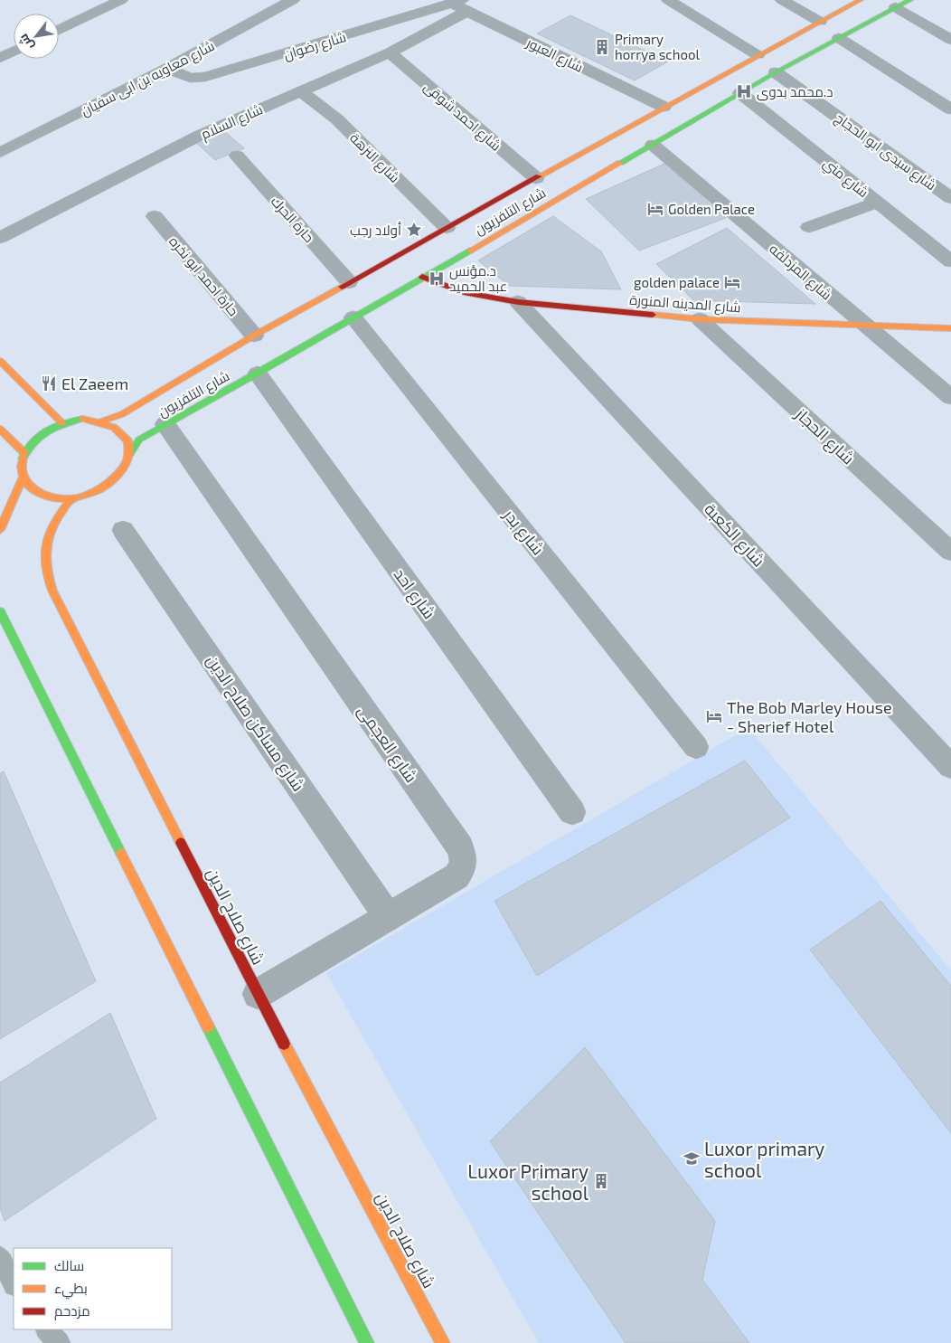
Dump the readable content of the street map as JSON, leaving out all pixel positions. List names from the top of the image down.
{
  "streets": {
    "main road": ["شارع التلفزيون", "شارع المدينه المنورة", "شارع صلاح الدين"],
    "street": [
      "شارع رضوان",
      "شارع العبور",
      "شارع معاويه بن ابى سفيان",
      "شارع احمد شوقى",
      "شارع السلام",
      "شارع سيدى ابو الحجاج",
      "شارع النزهة",
      "شارع مني",
      "حارة الحرك",
      "شارع المزدلفه",
      "حارة احمد ابو نخره",
      "شارع الحجاز",
      "شارع بدر",
      "شارع الكعبة",
      "شارع احد",
      "شارع مساكن صلاح الدين",
      "شارع العجمى"
    ]
  },
  "crossings": [
    ["شارع رضوان", "شارع العبور"],
    ["شارع رضوان", "شارع معاويه بن ابى سفيان"],
    ["شارع رضوان", "شارع السلام"],
    ["شارع العبور", "شارع السلام"],
    ["شارع العبور", "شارع التلفزيون"],
    ["شارع احمد شوقى", "شارع السلام"],
    ["شارع احمد شوقى", "شارع التلفزيون"],
    ["شارع السلام", "شارع النزهة"],
    ["شارع سيدى ابو الحجاج", "شارع التلفزيون"],
    ["شارع النزهة", "شارع التلفزيون"],
    ["شارع مني", "شارع التلفزيون"],
    ["شارع التلفزيون", "حارة الحرك"],
    ["شارع التلفزيون", "شارع المزدلفه"],
    ["شارع التلفزيون", "حارة احمد ابو نخره"],
    ["شارع التلفزيون", "شارع المدينه المنورة"],
    ["شارع التلفزيون", "شارع بدر"],
    ["شارع التلفزيون", "شارع احد"],
    ["شارع التلفزيون", "شارع العجمى"],
    ["شارع التلفزيون", "شارع صلاح الدين"],
    ["شارع المزدلفه", "شارع المدينه المنورة"],
    ["شارع المدينه المنورة", "شارع الحجاز"],
    ["شارع المدينه المنورة", "شارع الكعبة"],
    ["شارع مساكن صلاح الدين", "شارع العجمى"],
    ["شارع العجمى", "شارع صلاح الدين"]
  ],
  "places": {
    "building": ["Primary horrya school", "Luxor Primary school"],
    "hospital": ["د.محمد بدوى", "د.مؤنس عبد الحميد"],
    "hotel": ["Golden Palace", "golden palace", "The Bob Marley House - Sherief Hotel"],
    "place": ["أولاد رجب"],
    "restaurant": ["El Zaeem"],
    "school or university": ["Luxor primary school"]
  },
  "legend": ["سالك", "بطيء", "مزدحم"],
  "north": "bottom left"
}
